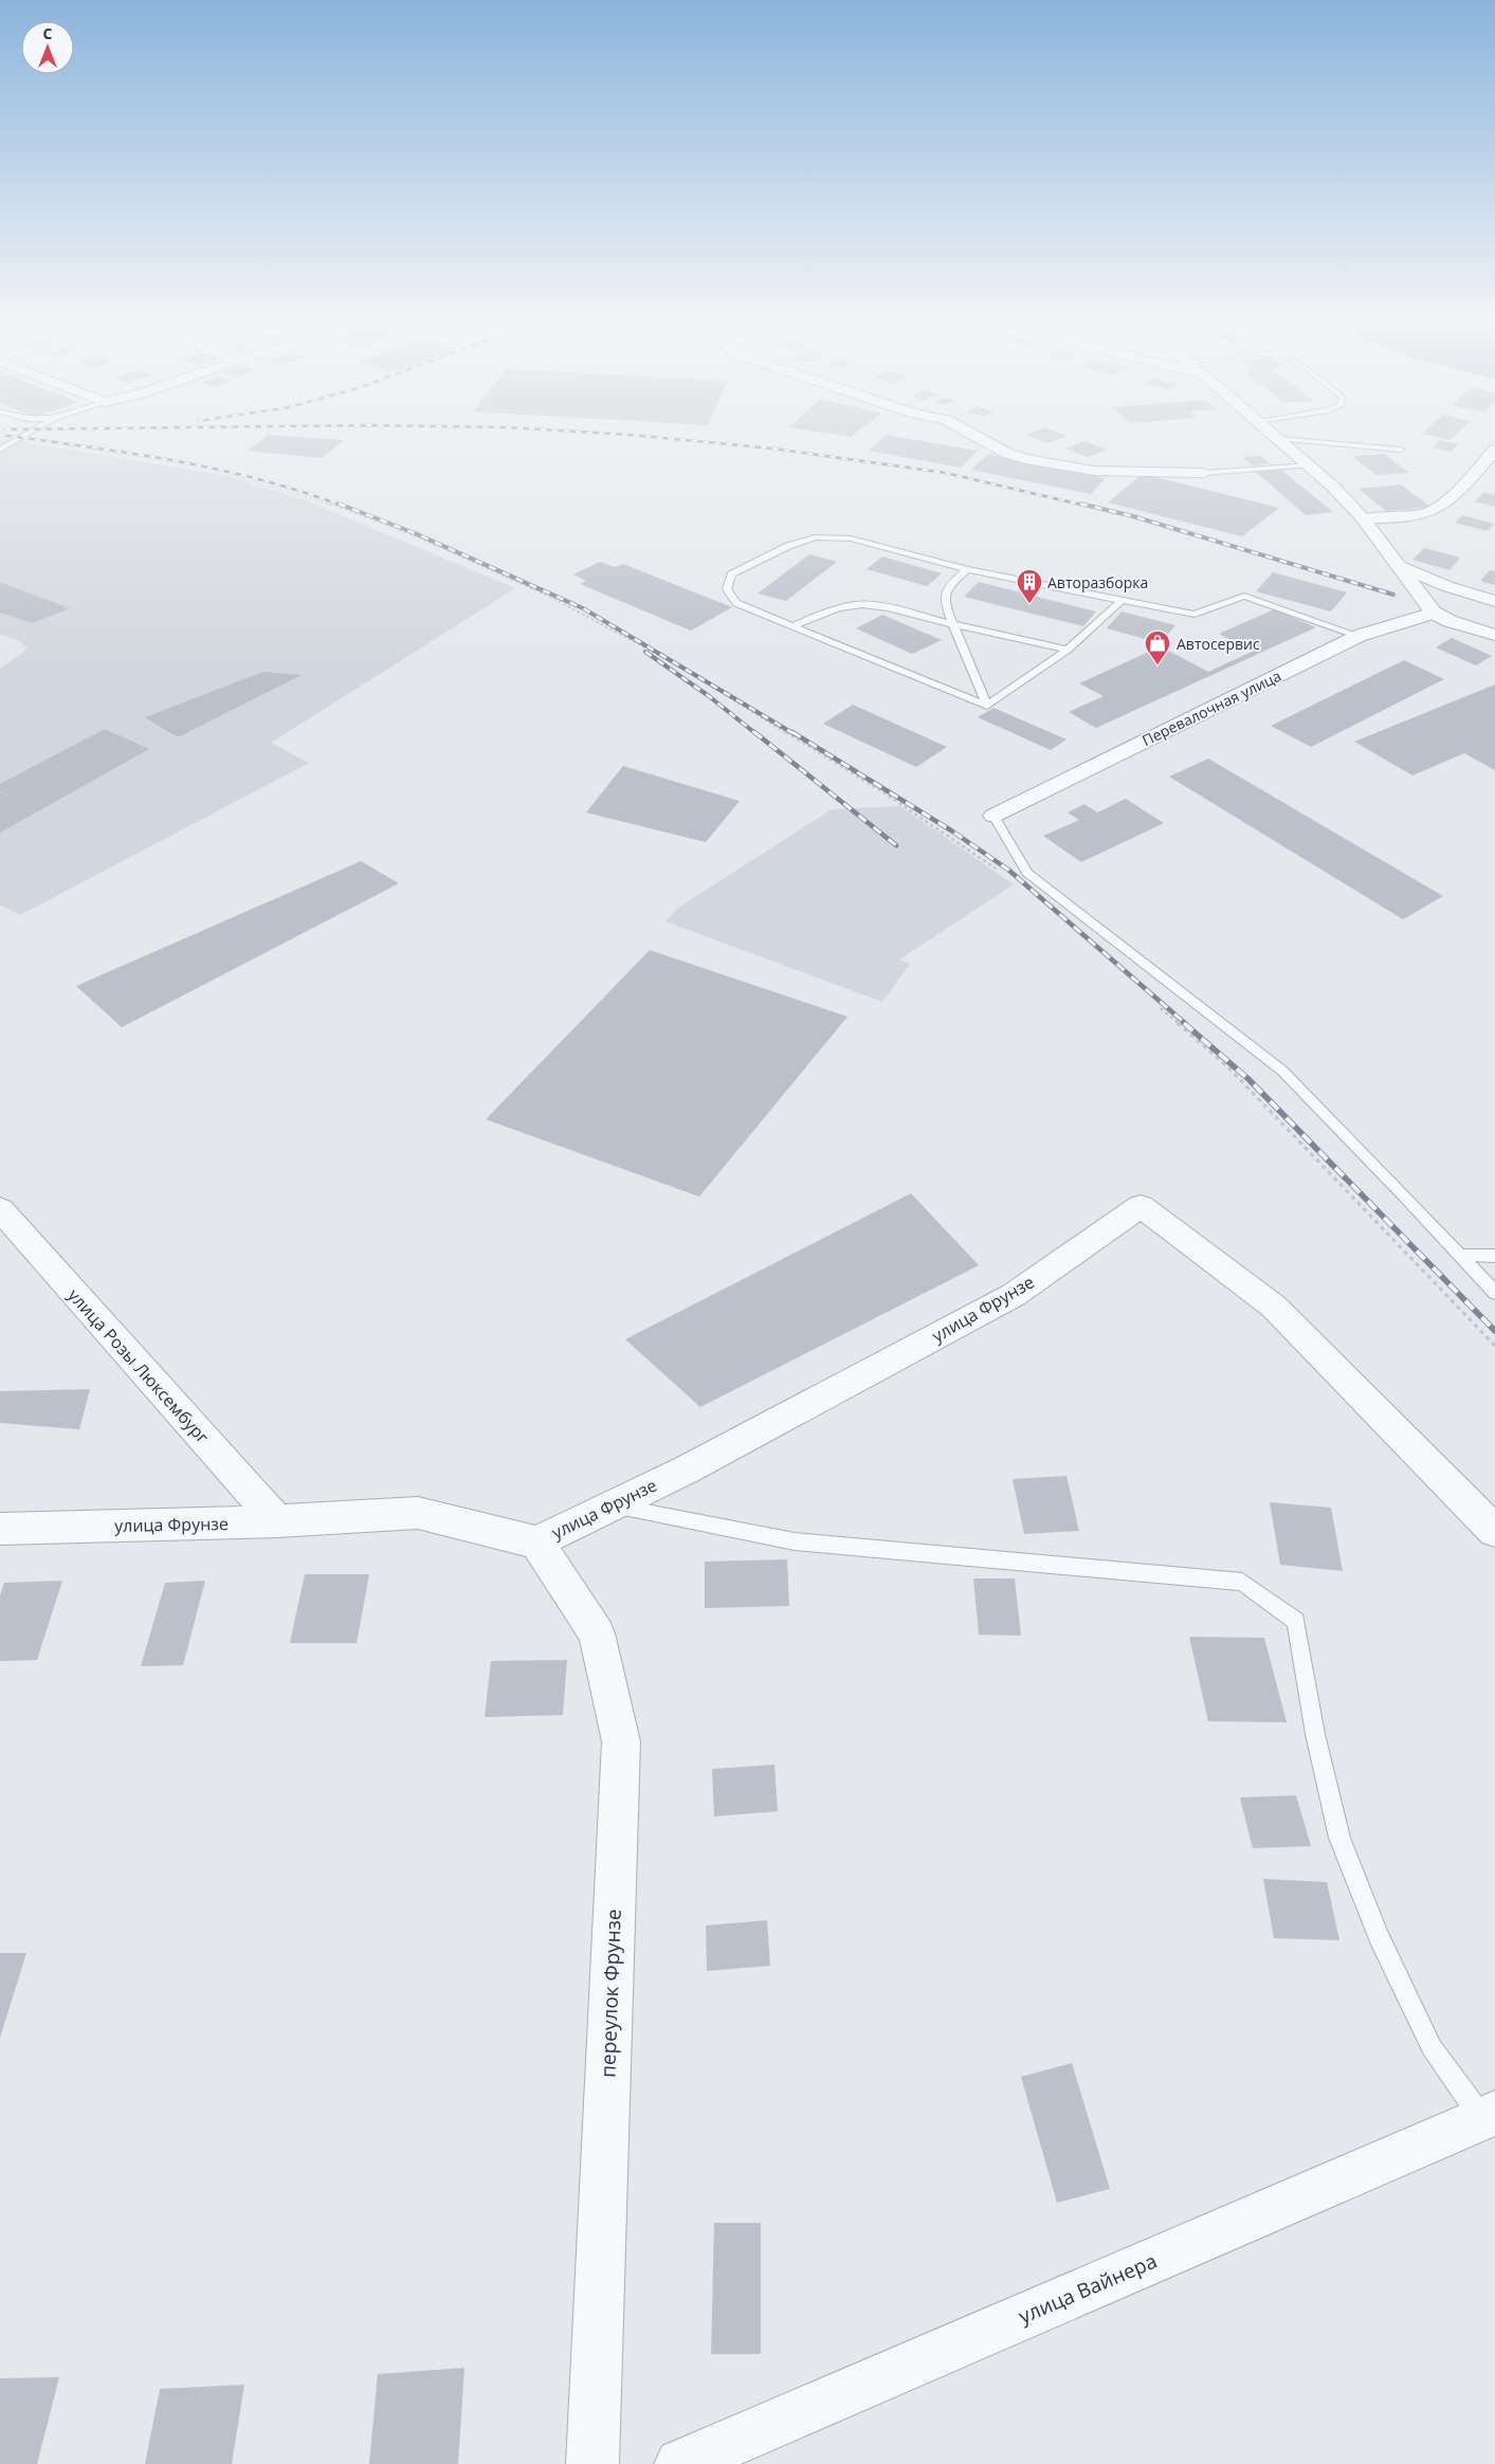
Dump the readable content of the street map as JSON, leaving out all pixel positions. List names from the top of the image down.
{
  "streets": {
    "street": [
      "Перевалочная улица",
      "улица Фрунзе",
      "улица Розы Люксембург",
      "переулок Фрунзе",
      "улица Вайнера"
    ]
  },
  "crossings": [
    ["улица Фрунзе", "улица Розы Люксембург"],
    ["улица Фрунзе", "переулок Фрунзе"]
  ],
  "places": {
    "building": ["Авторазборка"],
    "shop": ["Автосервис"]
  },
  "north": "top"
}
